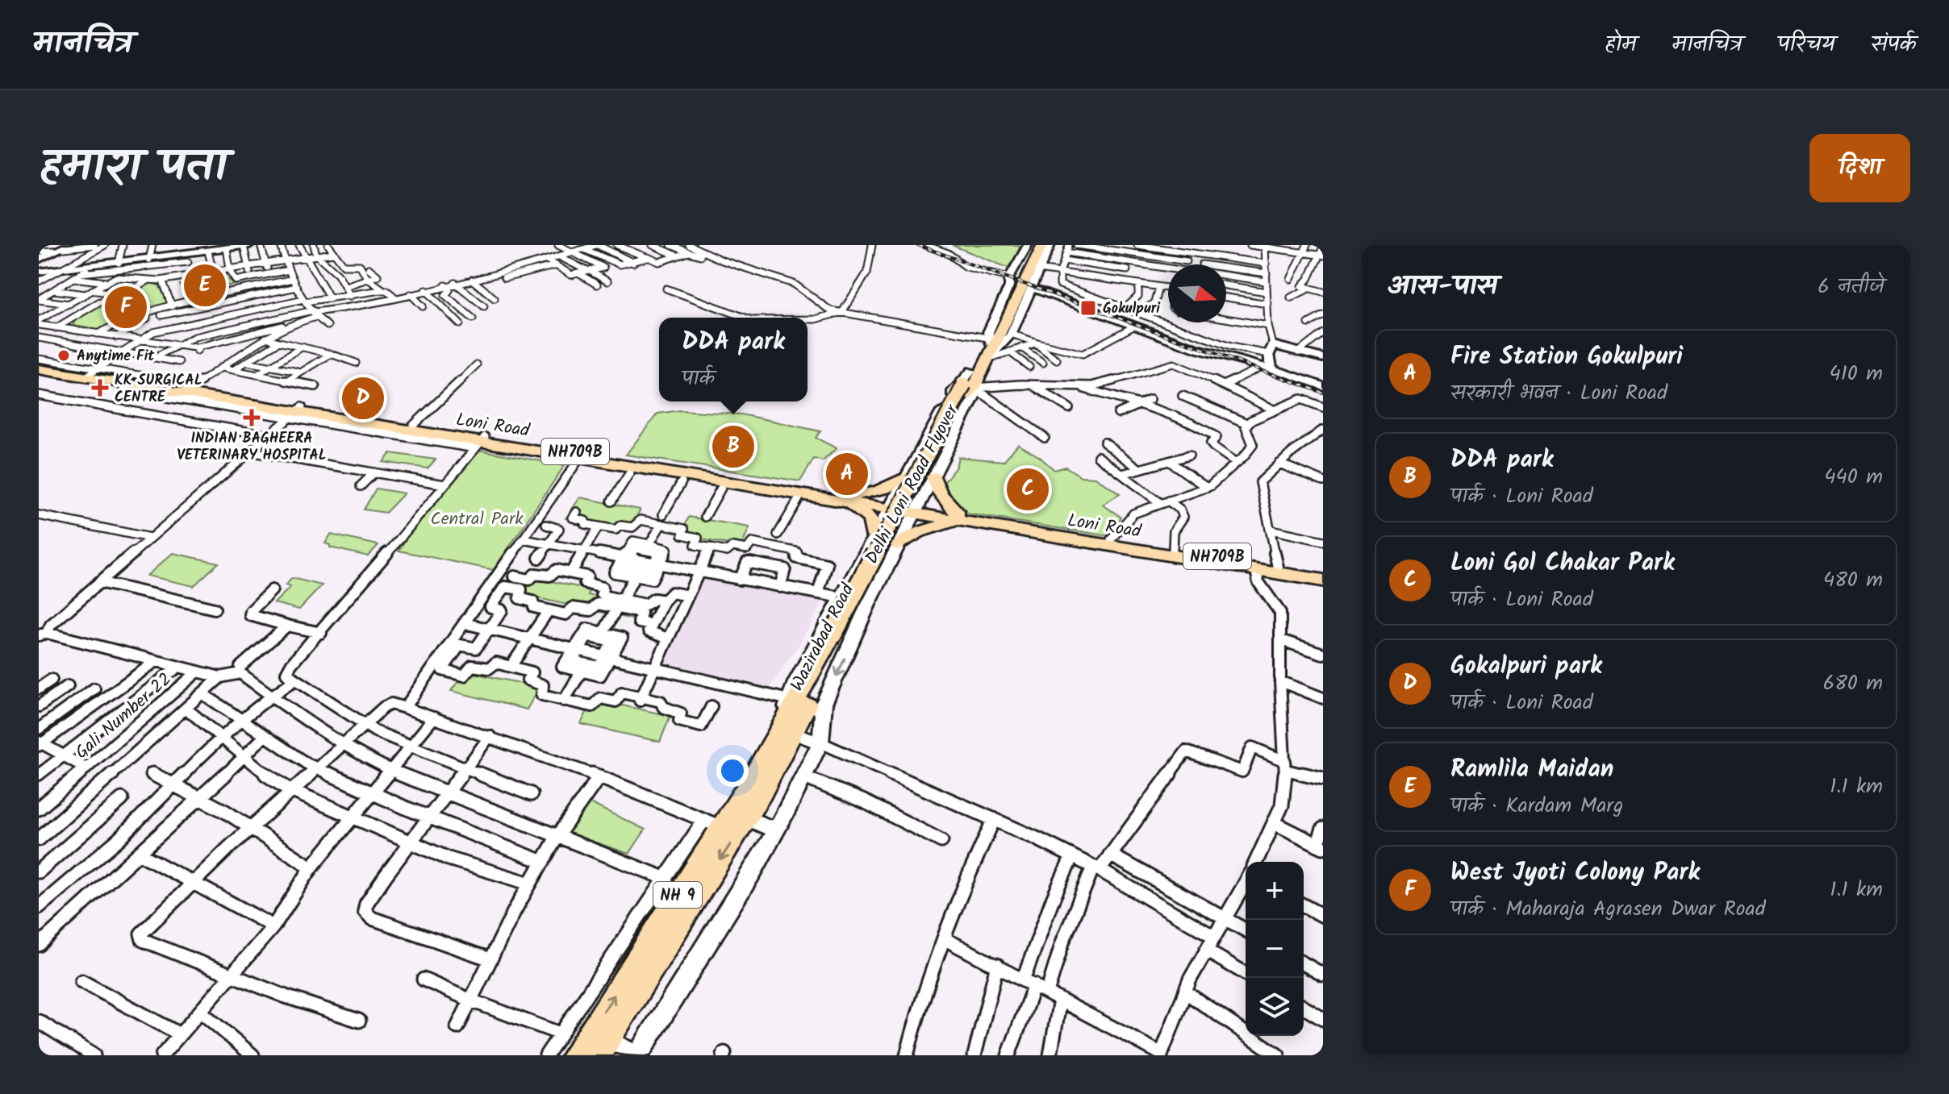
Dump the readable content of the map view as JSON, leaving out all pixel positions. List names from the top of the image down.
{
  "streets": {
    "highway": [
      "Loni Road",
      "NH709B",
      "Delhi Loni Road Flyover",
      "Wazirabad Road",
      "NH 9"
    ],
    "street": ["Gali Number 22"]
  },
  "crossings": [
    ["Loni Road", "Wazirabad Road"],
    ["Delhi Loni Road Flyover", "Wazirabad Road"],
    ["Delhi Loni Road Flyover", "NH 9"]
  ],
  "parks": ["Central Park"],
  "places": {
    "transit": ["Gokulpuri"],
    "other": ["Anytime Fit"],
    "health": ["KK SURGICAL CENTRE", "INDIAN BAGHEERA VETERINARY HOSPITAL"]
  },
  "north": "right",
  "page": {
    "header": "मानचित्र",
    "nav": [
      "होम",
      "मानचित्र",
      "परिचय",
      "संपर्क"
    ],
    "title": "हमारा पता",
    "buttons": "दिशा",
    "heading": ["आस-पास", "6 नतीजे"],
    "pins": [
      "E",
      "F",
      "D",
      "B",
      "A",
      "C"
    ],
    "popup": ["DDA park", "पार्क"],
    "list": [
      {
        "mark": "A",
        "name": "Fire Station Gokulpuri",
        "note": "सरकारी भवन · Loni Road",
        "value": "410 m"
      },
      {
        "mark": "B",
        "name": "DDA park",
        "note": "पार्क · Loni Road",
        "value": "440 m"
      },
      {
        "mark": "C",
        "name": "Loni Gol Chakar Park",
        "note": "पार्क · Loni Road",
        "value": "480 m"
      },
      {
        "mark": "D",
        "name": "Gokalpuri park",
        "note": "पार्क · Loni Road",
        "value": "680 m"
      },
      {
        "mark": "E",
        "name": "Ramlila Maidan",
        "note": "पार्क · Kardam Marg",
        "value": "1.1 km"
      },
      {
        "mark": "F",
        "name": "West Jyoti Colony Park",
        "note": "पार्क · Maharaja Agrasen Dwar Road",
        "value": "1.1 km"
      }
    ],
    "map_buttons": ["+", "−"]
  }
}
